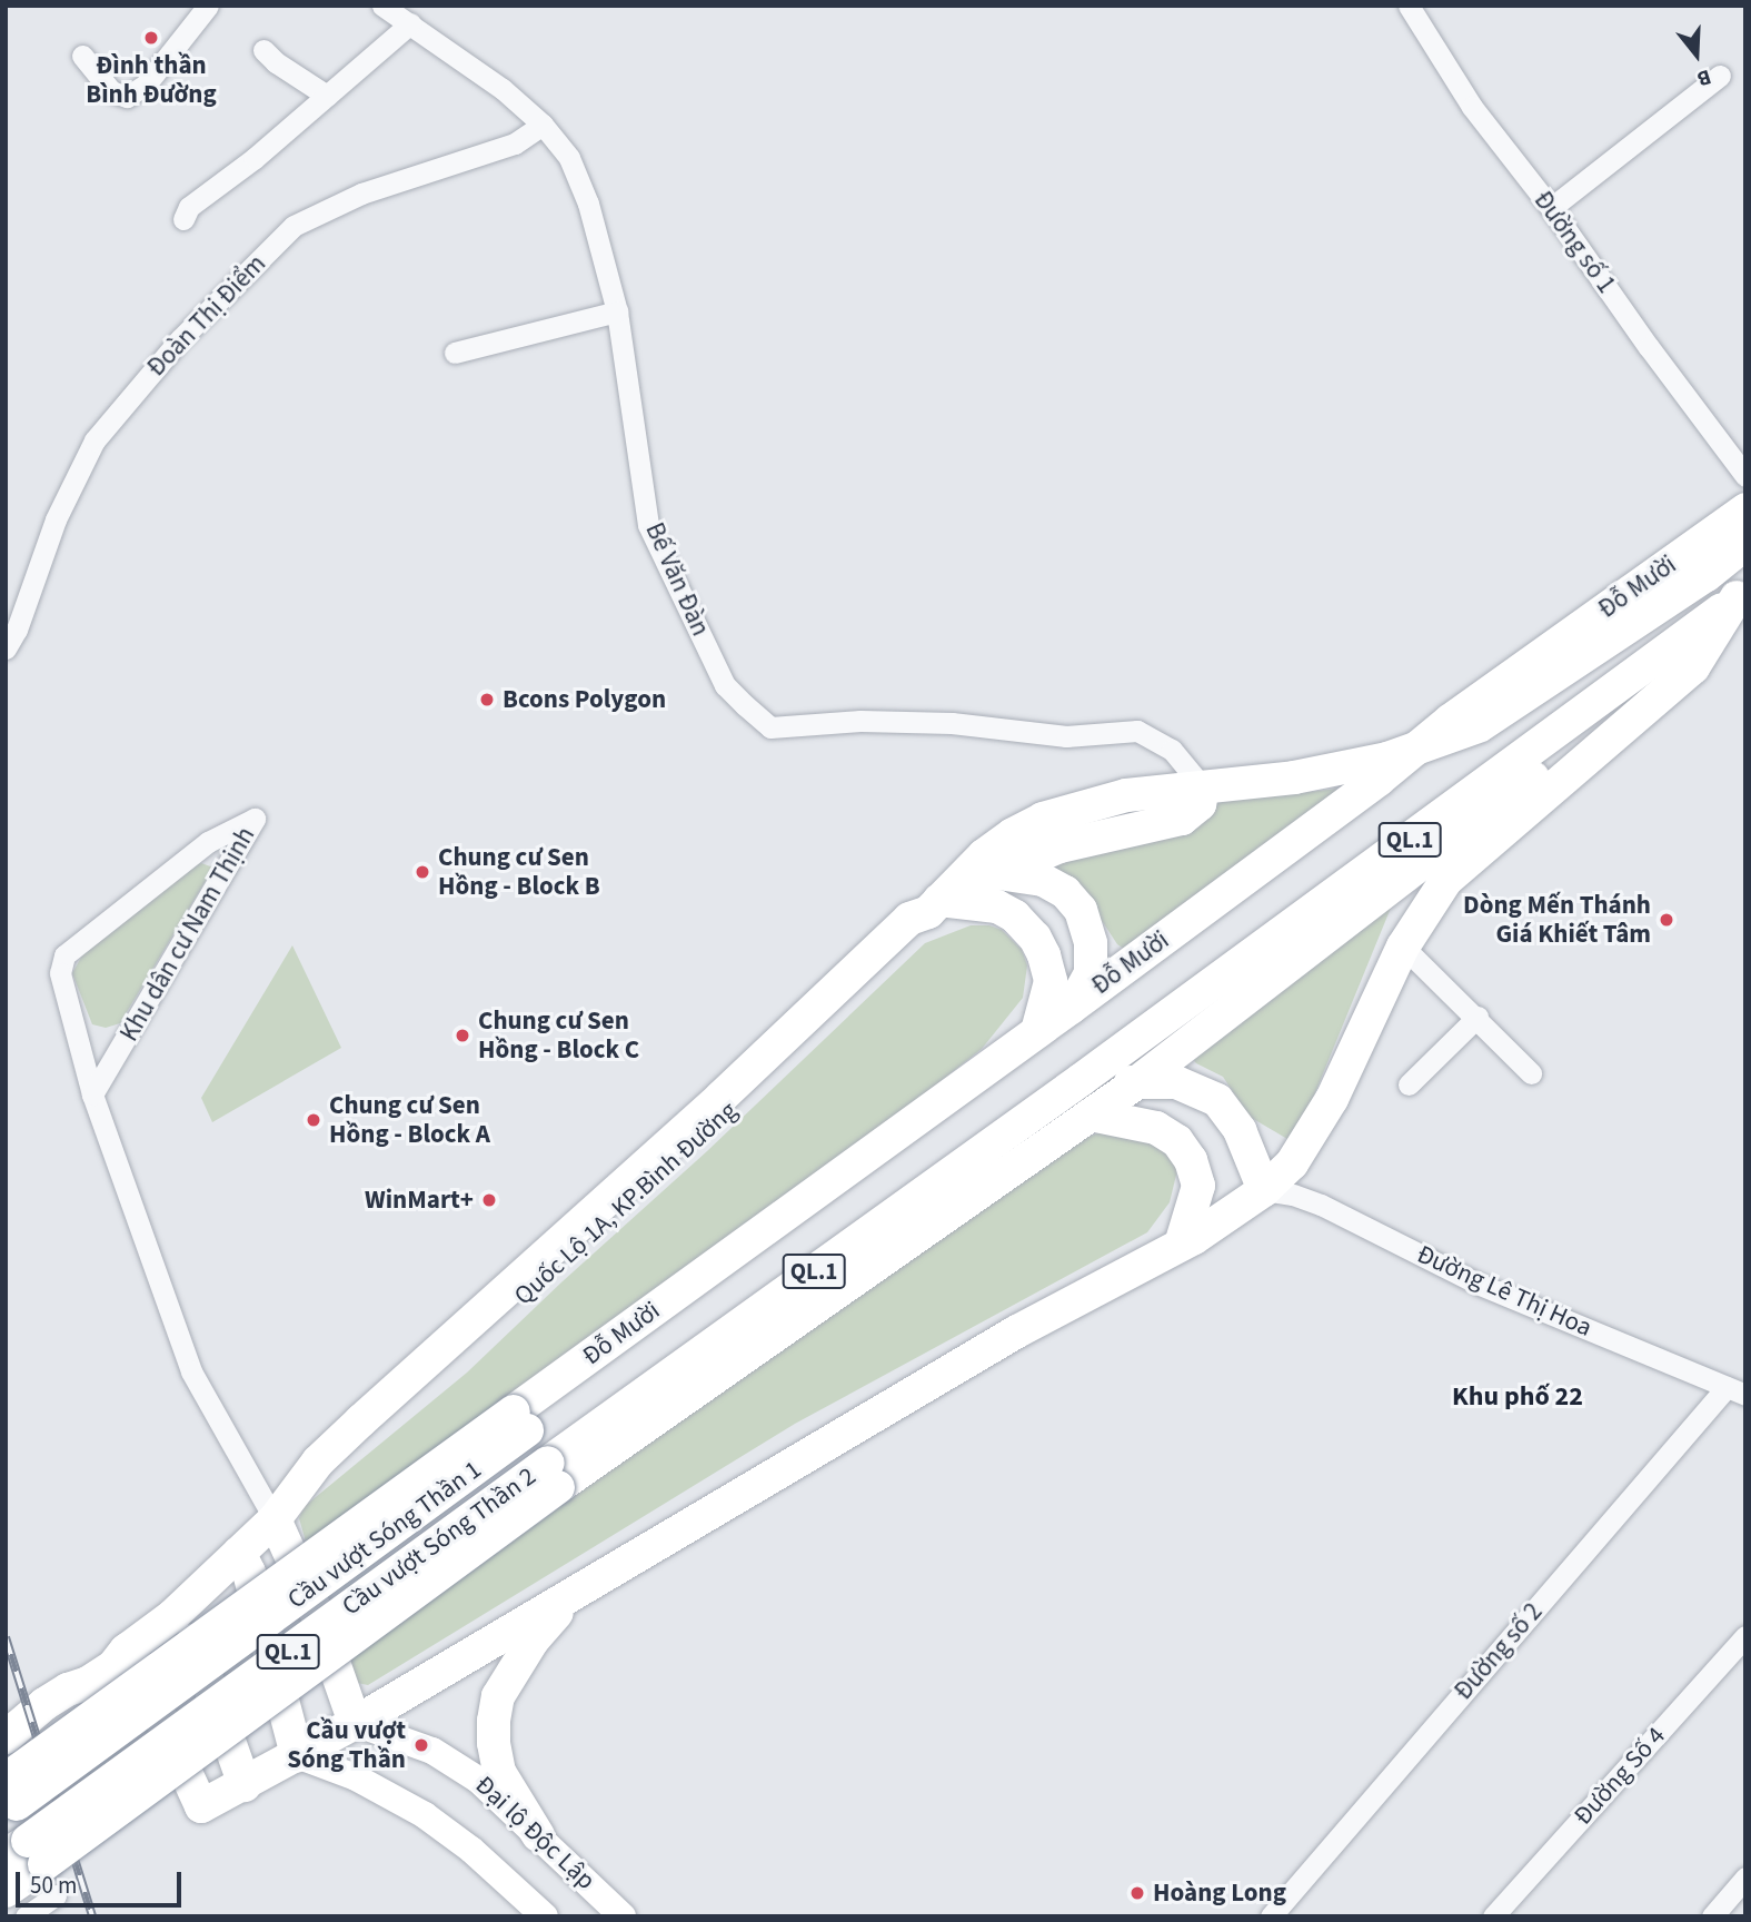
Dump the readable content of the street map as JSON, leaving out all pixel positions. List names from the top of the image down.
{
  "streets": {
    "highway": [
      "Đỗ Mười",
      "QL.1",
      "Cầu vượt Sóng Thần 1",
      "Cầu vượt Sóng Thần 2"
    ],
    "main road": ["Đại lộ Độc Lập"],
    "street": [
      "Đường số 1",
      "Đoàn Thị Điểm",
      "Bế Văn Đàn",
      "Khu dân cư Nam Thịnh",
      "Đường Lê Thị Hoa",
      "Đường số 2",
      "Đường Số 4"
    ]
  },
  "crossings": [
    ["Đoàn Thị Điểm", "Bế Văn Đàn"],
    ["Đỗ Mười", "Cầu vượt Sóng Thần 1"],
    ["QL.1", "Cầu vượt Sóng Thần 2"],
    ["Đường Lê Thị Hoa", "Đường số 2"]
  ],
  "districts": ["Khu phố 22"],
  "places": [
    "Đình thần Bình Đường",
    "Bcons Polygon",
    "Chung cư Sen Hồng - Block B",
    "Dòng Mến Thánh Giá Khiết Tâm",
    "Chung cư Sen Hồng - Block C",
    "Chung cư Sen Hồng - Block A",
    "WinMart+",
    "Cầu vượt Sóng Thần",
    "Hoàng Long"
  ],
  "scale_bar": "50 m",
  "north": "bottom"
}
